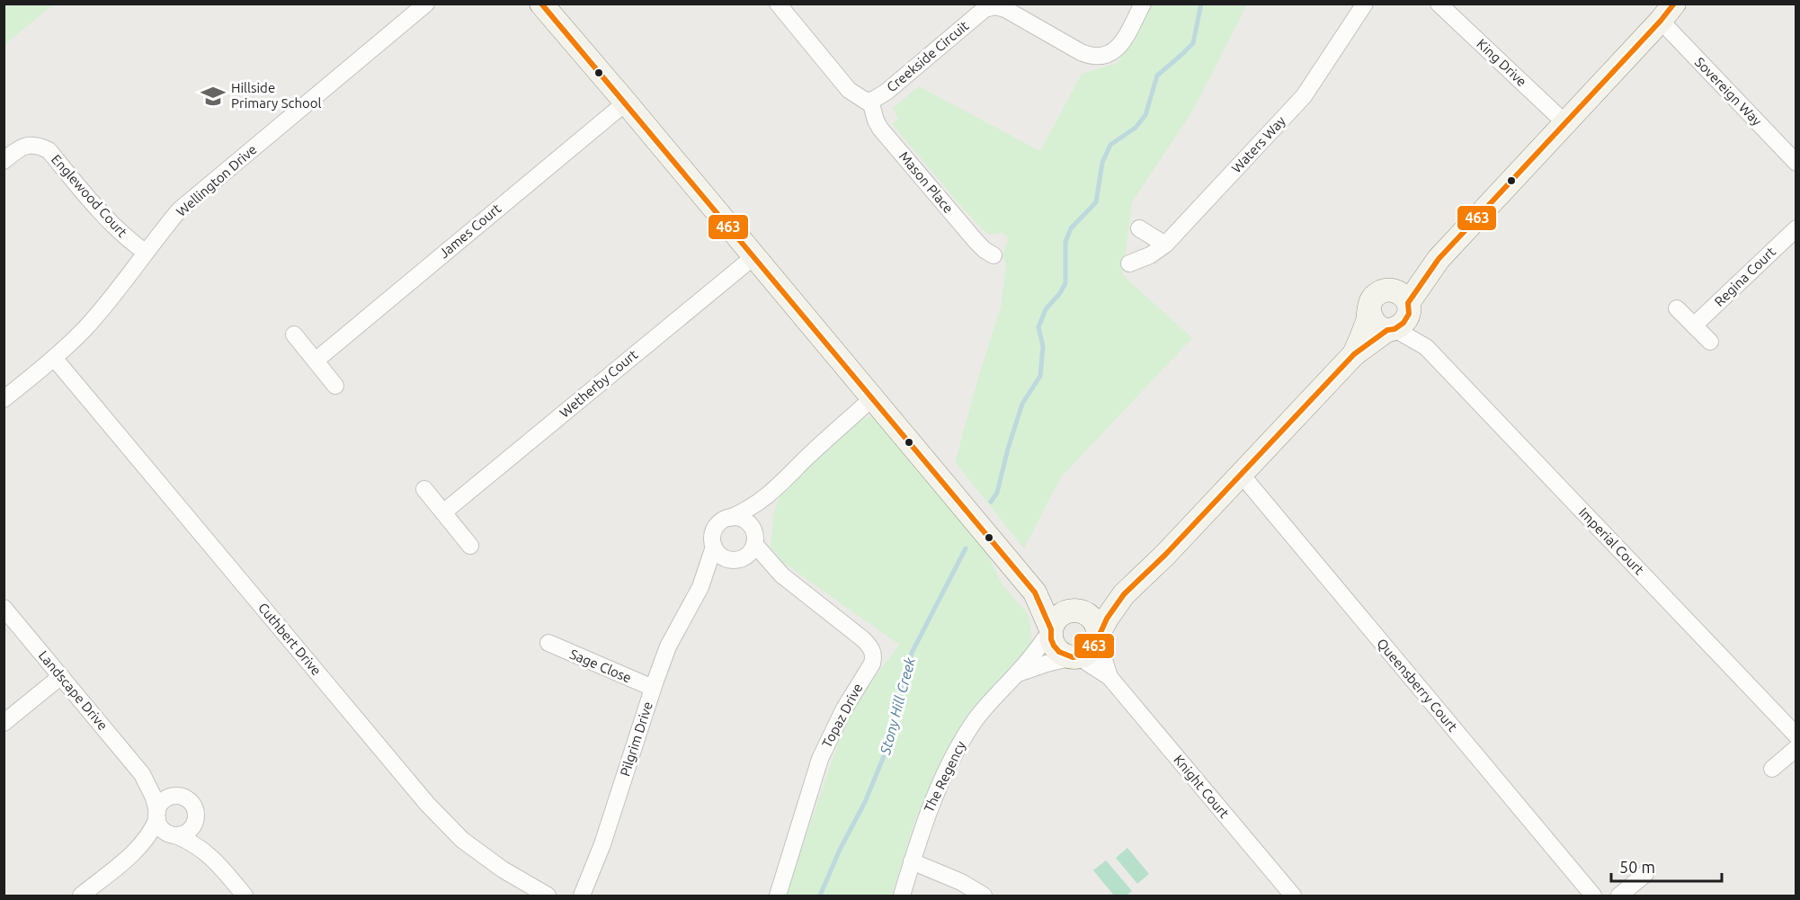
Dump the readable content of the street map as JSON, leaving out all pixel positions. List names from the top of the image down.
{
  "streets": {
    "street": [
      "Creekside Circuit",
      "King Drive",
      "Sovereign Way",
      "Waters Way",
      "Wellington Drive",
      "Mason Place",
      "Englewood Court",
      "James Court",
      "Regina Court",
      "Wetherby Court",
      "Imperial Court",
      "Cuthbert Drive",
      "Sage Close",
      "Queensberry Court",
      "Landscape Drive",
      "Topaz Drive",
      "Pilgrim Drive",
      "The Regency",
      "Knight Court"
    ]
  },
  "crossings": [
    ["Creekside Circuit", "Mason Place"],
    ["Wellington Drive", "Englewood Court"],
    ["Wellington Drive", "Cuthbert Drive"],
    ["Sage Close", "Pilgrim Drive"],
    ["Topaz Drive", "Pilgrim Drive"],
    ["The Regency", "Knight Court"]
  ],
  "water": ["Stony Hill Creek"],
  "places": {
    "school or university": ["Hillside Primary School"]
  },
  "lines": ["transit line 463"],
  "scale_bar": "50 m"
}
